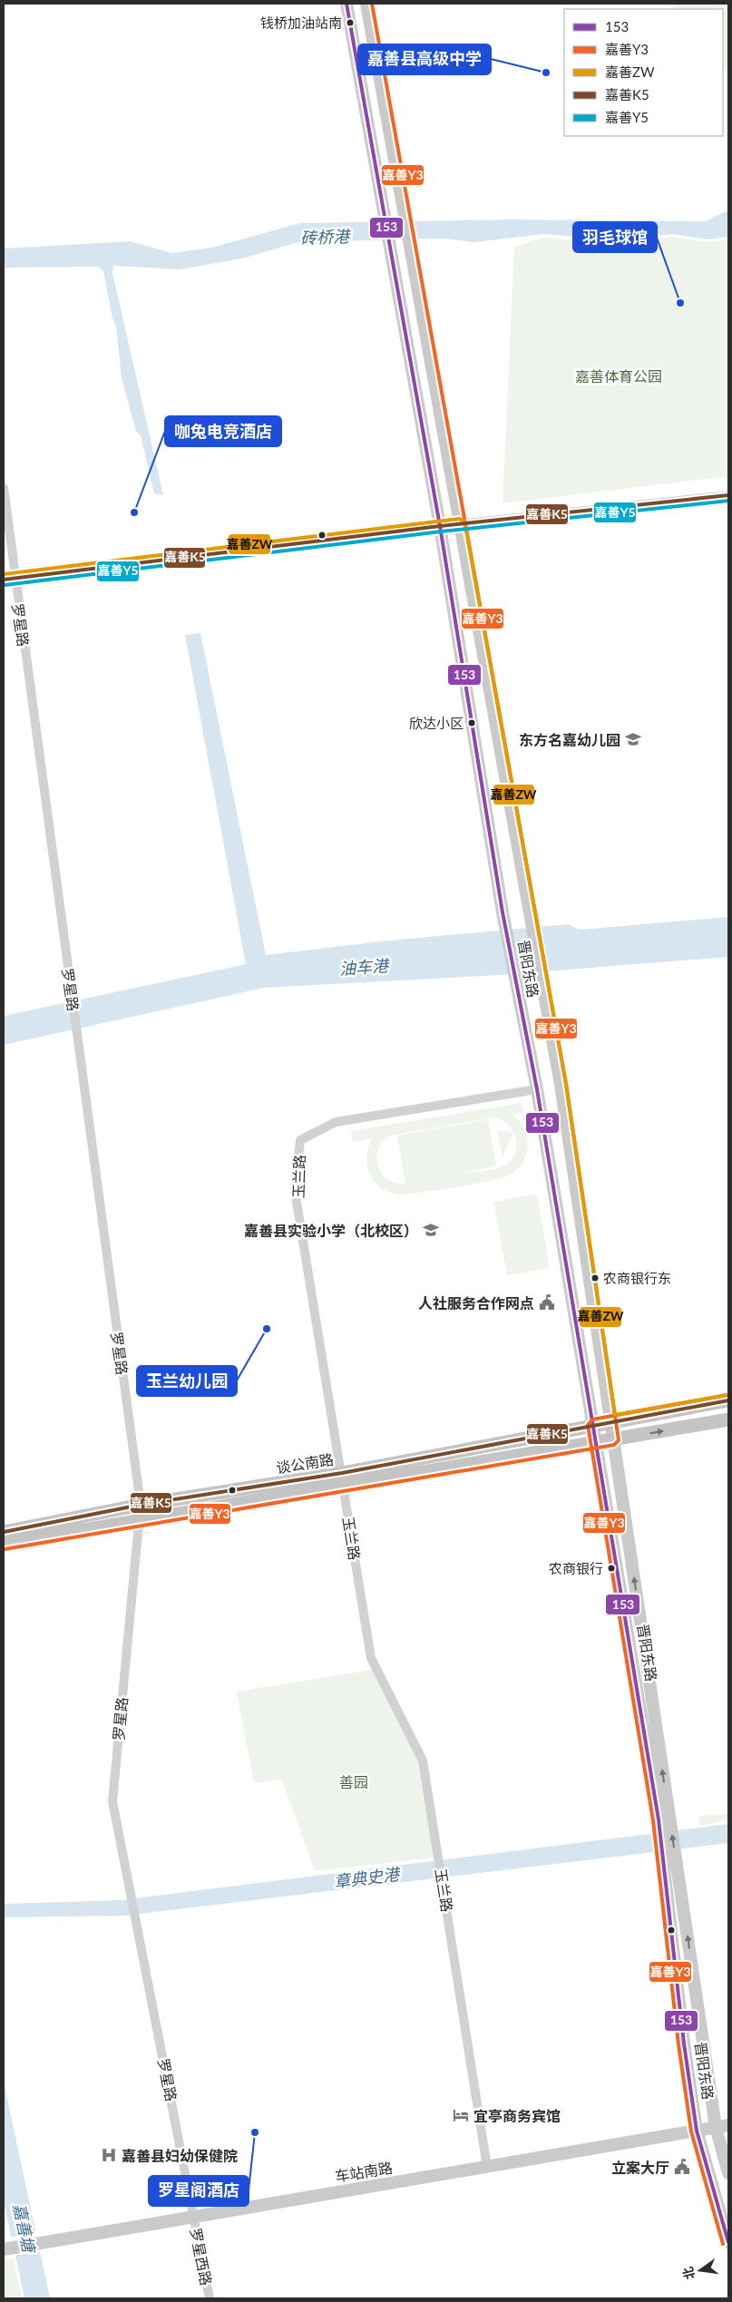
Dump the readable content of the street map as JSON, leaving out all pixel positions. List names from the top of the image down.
{
  "streets": {
    "main road": ["晋阳东路", "谈公南路", "车站南路"],
    "street": ["罗星路", "玉兰路", "罗星西路"]
  },
  "crossings": [
    ["罗星路", "谈公南路"],
    ["罗星路", "车站南路"],
    ["罗星路", "罗星西路"],
    ["晋阳东路", "玉兰路"],
    ["晋阳东路", "谈公南路"],
    ["晋阳东路", "车站南路"],
    ["玉兰路", "谈公南路"],
    ["玉兰路", "车站南路"],
    ["车站南路", "罗星西路"]
  ],
  "water": [
    "砖桥港",
    "油车港",
    "章典史港",
    "嘉善塘"
  ],
  "parks": ["嘉善体育公园", "善园"],
  "places": {
    "other": [
      "钱桥加油站南",
      "嘉善县高级中学",
      "羽毛球馆",
      "咖兔电竞酒店",
      "欣达小区",
      "农商银行东",
      "玉兰幼儿园",
      "农商银行",
      "罗星阁酒店"
    ],
    "school or university": ["东方名嘉幼儿园", "嘉善县实验小学（北校区）"],
    "public building": ["人社服务合作网点", "立案大厅"],
    "hotel": ["宜亭商务宾馆"],
    "hospital": ["嘉善县妇幼保健院"]
  },
  "lines": [
    "transit line 153",
    "transit line 嘉善Y3",
    "transit line 嘉善K5",
    "transit line 嘉善Y5",
    "transit line 嘉善ZW"
  ],
  "legend": [
    "153",
    "嘉善Y3",
    "嘉善ZW",
    "嘉善K5",
    "嘉善Y5"
  ],
  "north": "left"
}
